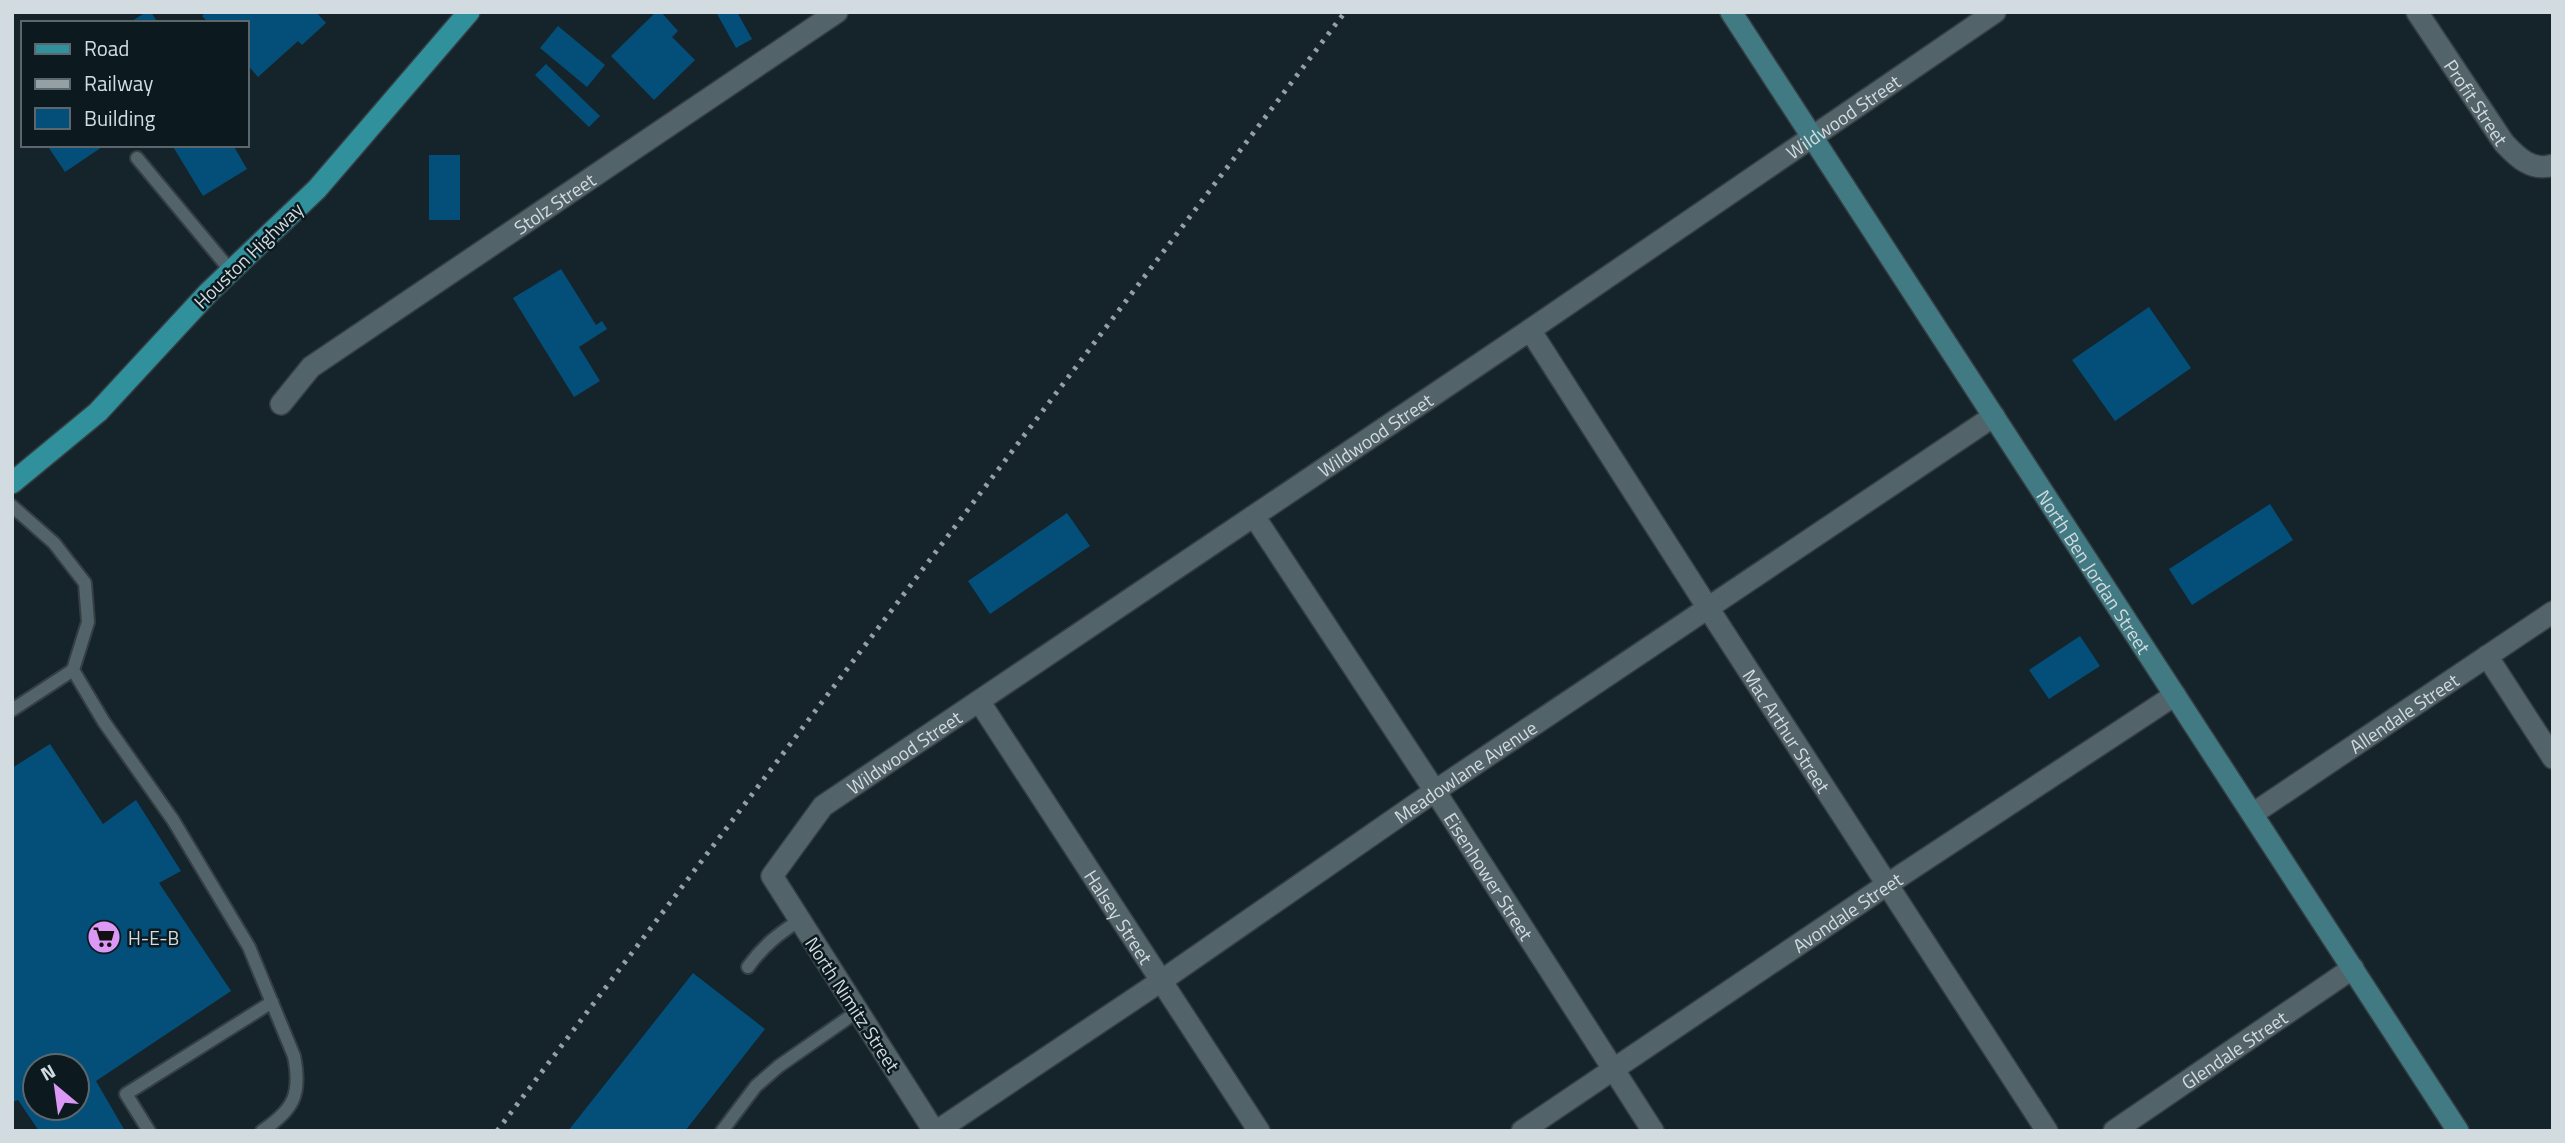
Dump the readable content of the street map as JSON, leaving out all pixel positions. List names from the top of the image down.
{
  "streets": {
    "main road": ["Houston Highway"],
    "street": [
      "Profit Street",
      "Wildwood Street",
      "Stolz Street",
      "North Ben Jordan Street",
      "Allendale Street",
      "Mac Arthur Street",
      "Meadowlane Avenue",
      "Eisenhower Street",
      "Avondale Street",
      "Halsey Street",
      "North Nimitz Street",
      "Glendale Street"
    ]
  },
  "crossings": [
    ["Wildwood Street", "North Ben Jordan Street"],
    ["Wildwood Street", "Mac Arthur Street"],
    ["Wildwood Street", "Eisenhower Street"],
    ["Wildwood Street", "Halsey Street"],
    ["Wildwood Street", "North Nimitz Street"],
    ["North Ben Jordan Street", "Allendale Street"],
    ["North Ben Jordan Street", "Meadowlane Avenue"],
    ["North Ben Jordan Street", "Avondale Street"],
    ["North Ben Jordan Street", "Glendale Street"],
    ["Mac Arthur Street", "Meadowlane Avenue"],
    ["Mac Arthur Street", "Avondale Street"],
    ["Meadowlane Avenue", "Eisenhower Street"],
    ["Meadowlane Avenue", "Halsey Street"],
    ["Meadowlane Avenue", "North Nimitz Street"],
    ["Eisenhower Street", "Avondale Street"]
  ],
  "places": {
    "supermarket": ["H-E-B"]
  },
  "legend": ["Road", "Railway", "Building"],
  "north": "top left"
}
